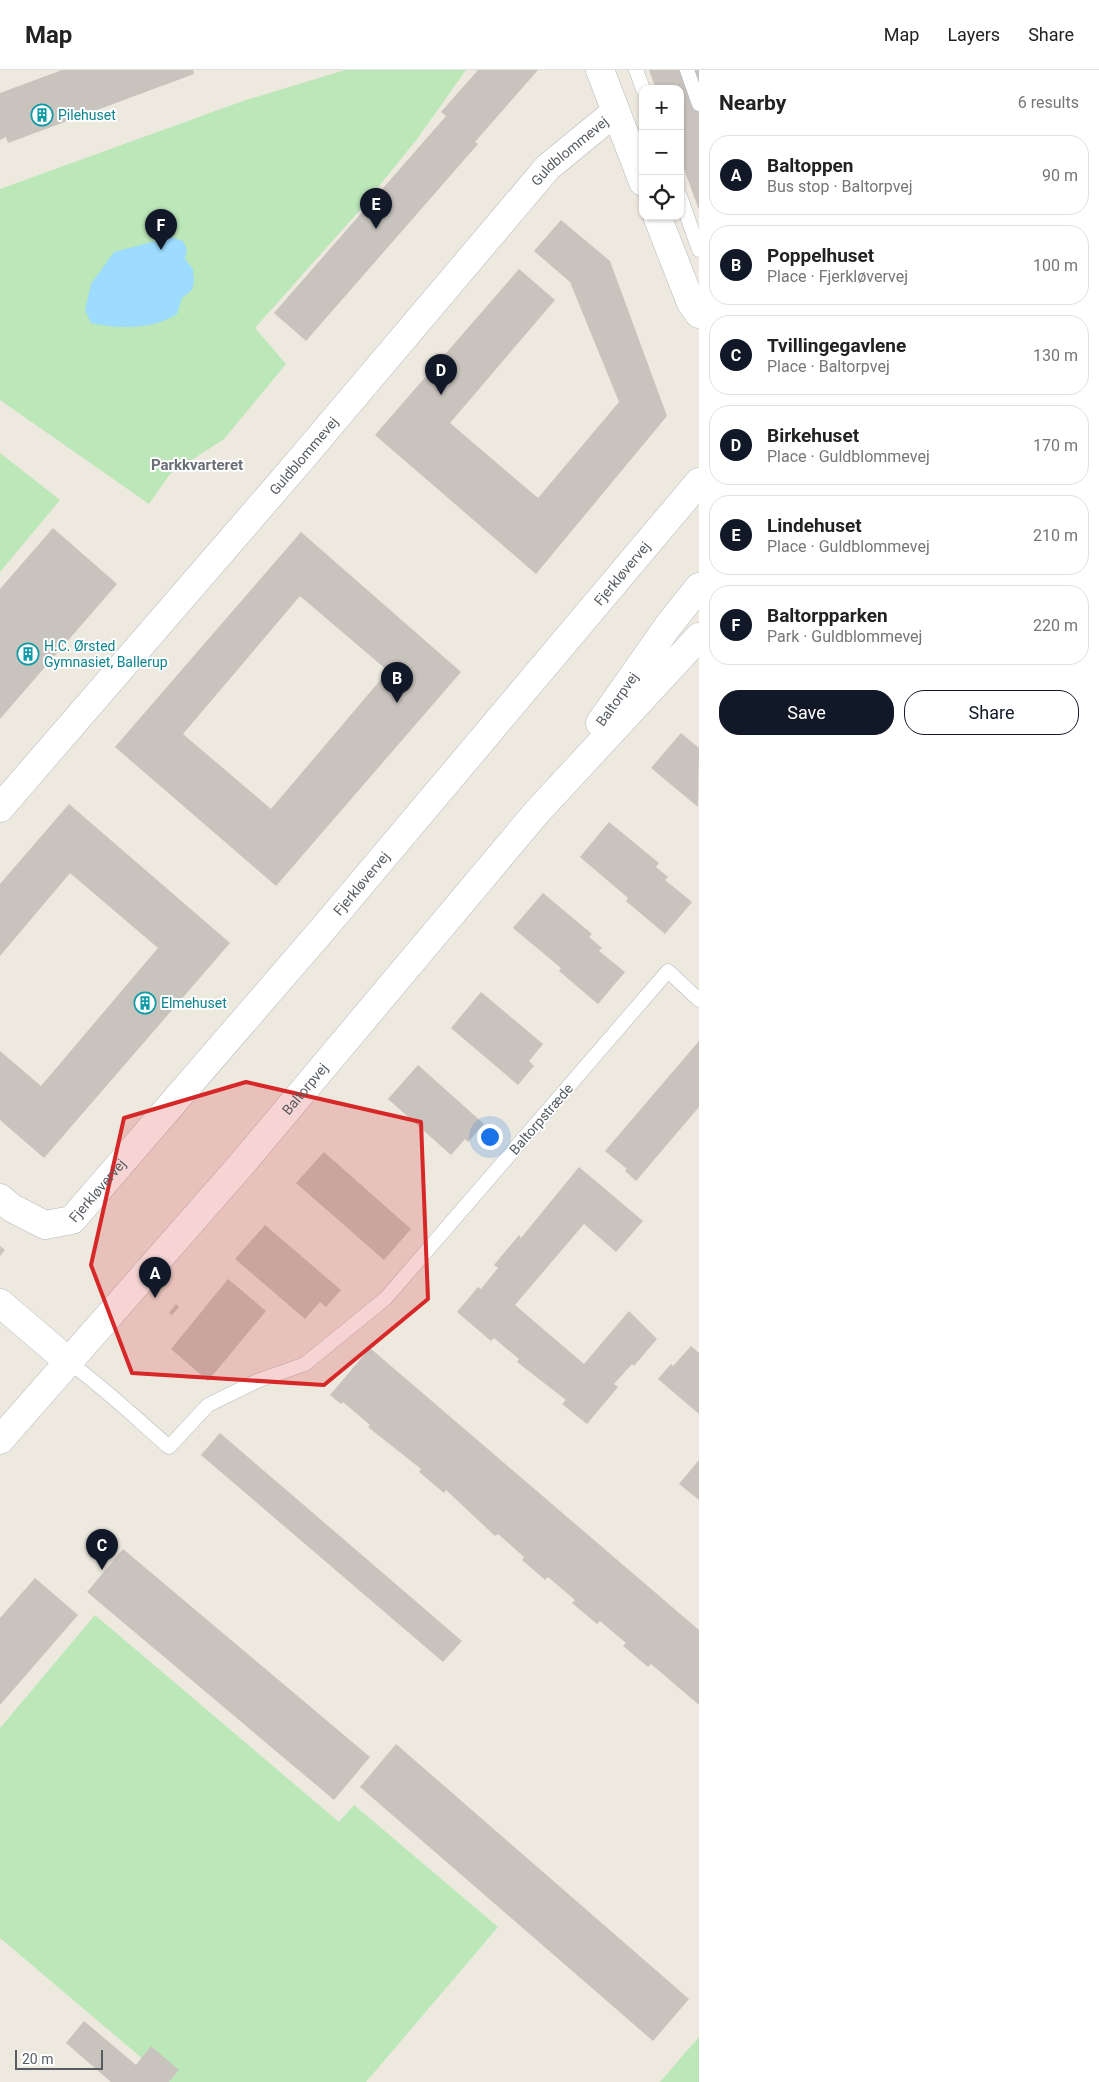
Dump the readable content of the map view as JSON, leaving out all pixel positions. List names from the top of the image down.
{
  "streets": {
    "street": ["Guldblommevej", "Fjerkløvervej", "Baltorpvej"],
    "lane": ["Baltorpstræde"]
  },
  "crossings": [
    ["Baltorpvej", "Baltorpstræde"]
  ],
  "districts": ["Parkkvarteret"],
  "places": {
    "building": ["Pilehuset", "H.C. Ørsted Gymnasiet, Ballerup", "Elmehuset"]
  },
  "scale_bar": "20 m",
  "page": {
    "header": "Map",
    "nav": ["Map", "Layers", "Share"],
    "heading": ["Nearby", "6 results"],
    "map_buttons": ["+", "−"],
    "list": [
      {
        "mark": "A",
        "name": "Baltoppen",
        "note": "Bus stop · Baltorpvej",
        "value": "90 m"
      },
      {
        "mark": "B",
        "name": "Poppelhuset",
        "note": "Place · Fjerkløvervej",
        "value": "100 m"
      },
      {
        "mark": "C",
        "name": "Tvillingegavlene",
        "note": "Place · Baltorpvej",
        "value": "130 m"
      },
      {
        "mark": "D",
        "name": "Birkehuset",
        "note": "Place · Guldblommevej",
        "value": "170 m"
      },
      {
        "mark": "E",
        "name": "Lindehuset",
        "note": "Place · Guldblommevej",
        "value": "210 m"
      },
      {
        "mark": "F",
        "name": "Baltorpparken",
        "note": "Park · Guldblommevej",
        "value": "220 m"
      }
    ],
    "pins": [
      "E",
      "F",
      "D",
      "B",
      "A",
      "C"
    ],
    "buttons": ["Save", "Share"],
    "scale": "20 m"
  }
}
